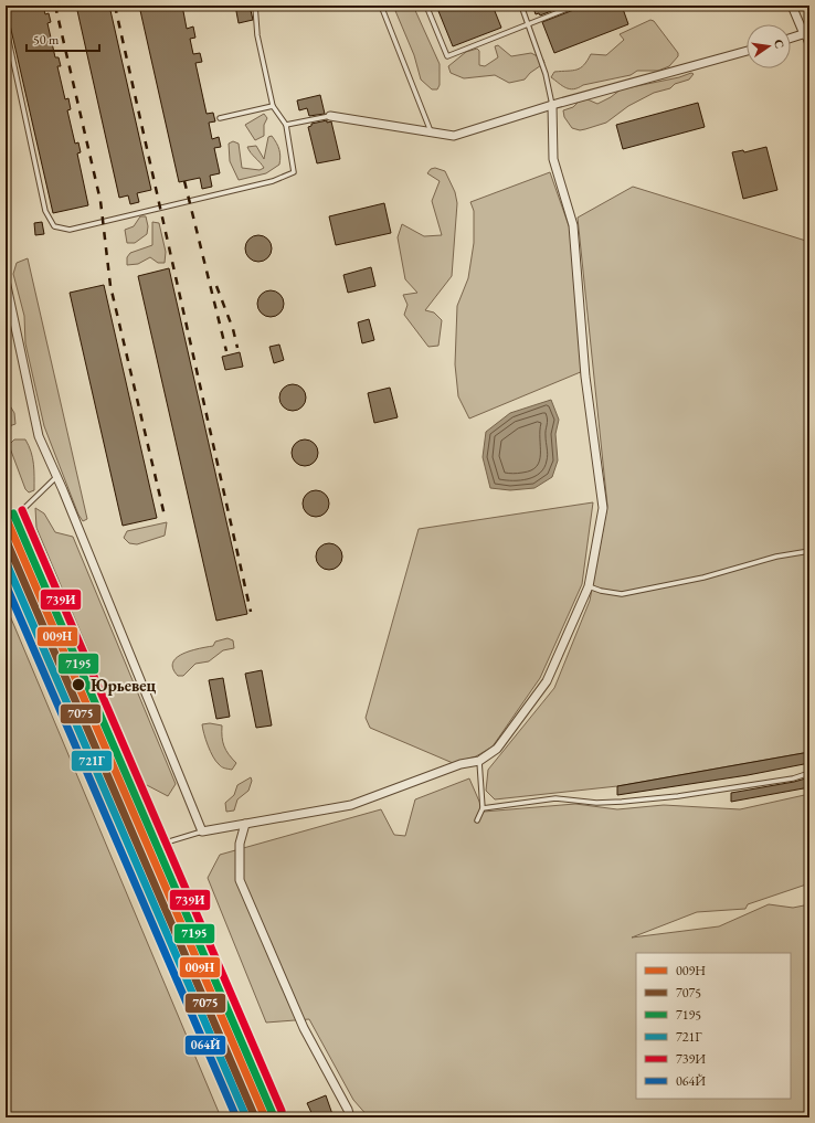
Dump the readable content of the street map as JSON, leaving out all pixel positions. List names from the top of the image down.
{
  "places": ["Юрьевец"],
  "lines": [
    "transit line 739И",
    "transit line 7195",
    "transit line 009Н",
    "transit line 7075",
    "transit line 721Г",
    "transit line 064Й"
  ],
  "legend": [
    "009Н",
    "7075",
    "7195",
    "721Г",
    "739И",
    "064Й"
  ],
  "scale_bar": "50 m",
  "north": "right"
}
